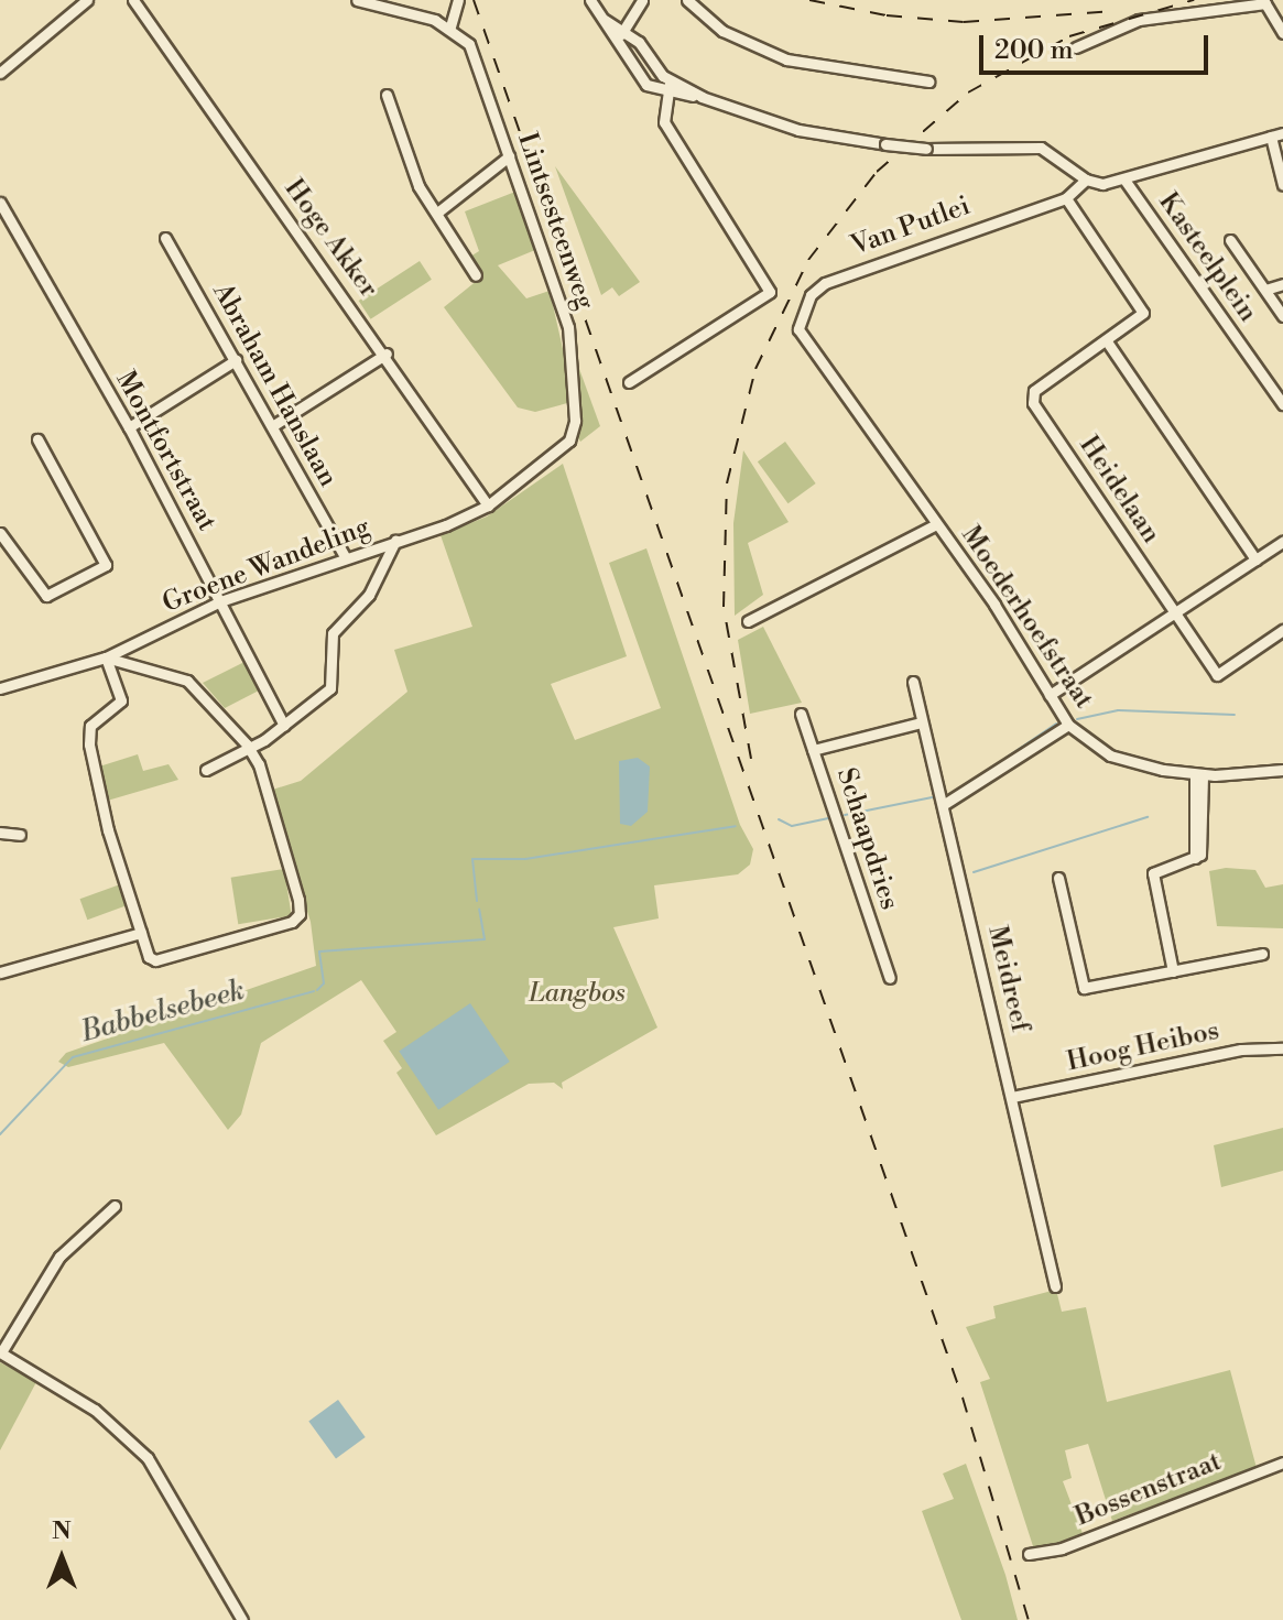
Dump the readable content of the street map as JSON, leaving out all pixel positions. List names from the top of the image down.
{
  "streets": {
    "street": [
      "Lintsesteenweg",
      "Van Putlei",
      "Hoge Akker",
      "Kasteelplein",
      "Abraham Hanslaan",
      "Montfortstraat",
      "Heidelaan",
      "Groene Wandeling",
      "Moederhoefstraat",
      "Schaapdries",
      "Meidreef",
      "Hoog Heibos",
      "Bossenstraat"
    ]
  },
  "crossings": [
    ["Lintsesteenweg", "Groene Wandeling"],
    ["Van Putlei", "Moederhoefstraat"],
    ["Hoge Akker", "Groene Wandeling"],
    ["Abraham Hanslaan", "Groene Wandeling"],
    ["Montfortstraat", "Groene Wandeling"],
    ["Meidreef", "Hoog Heibos"]
  ],
  "water": ["Babbelsebeek"],
  "parks": ["Langbos"],
  "scale_bar": "200 m",
  "north": "top"
}
